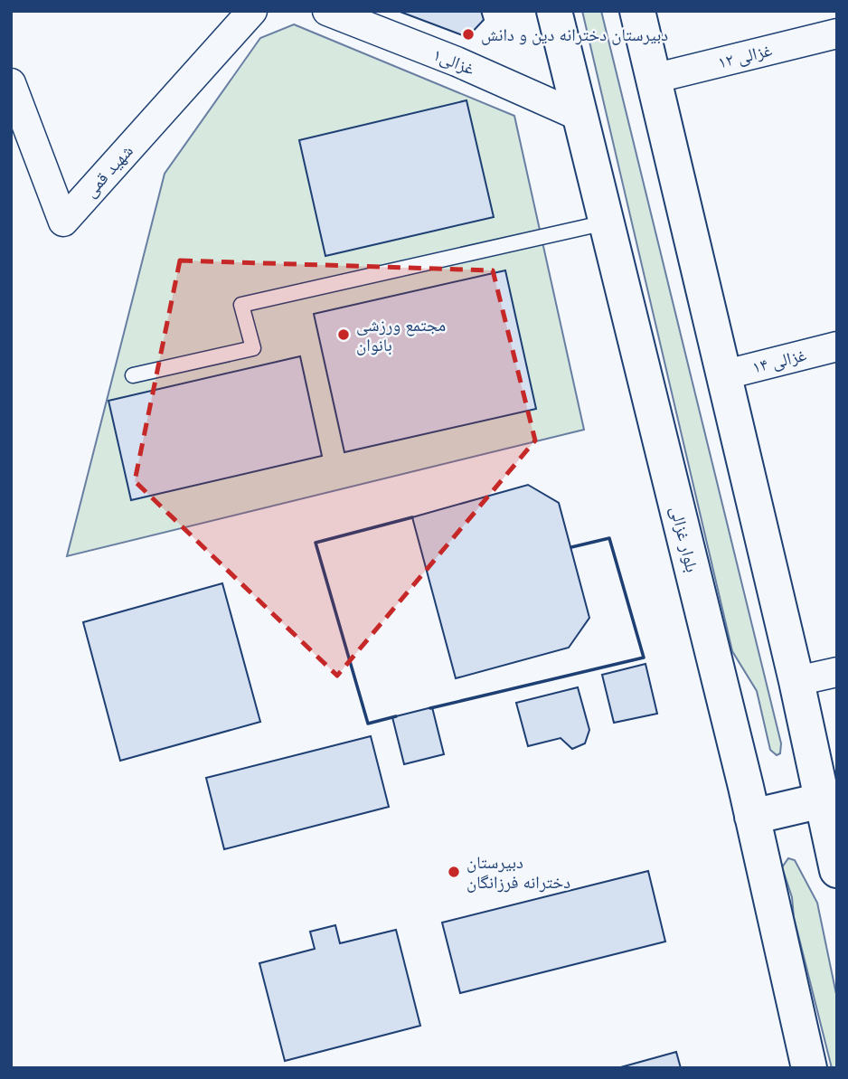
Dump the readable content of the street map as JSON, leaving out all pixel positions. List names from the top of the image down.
{
  "streets": {
    "main road": ["بلوار غزالی"],
    "street": [
      "غزالی ۱۲",
      "غزالی۱",
      "شهید قمی",
      "غزالی ۱۴"
    ]
  },
  "crossings": [
    ["غزالی۱", "بلوار غزالی"]
  ],
  "places": ["دبیرستان دخترانه دین و دانش", "مجتمع ورزشی بانوان", "دبیرستان دخترانه فرزانگان"]
}
